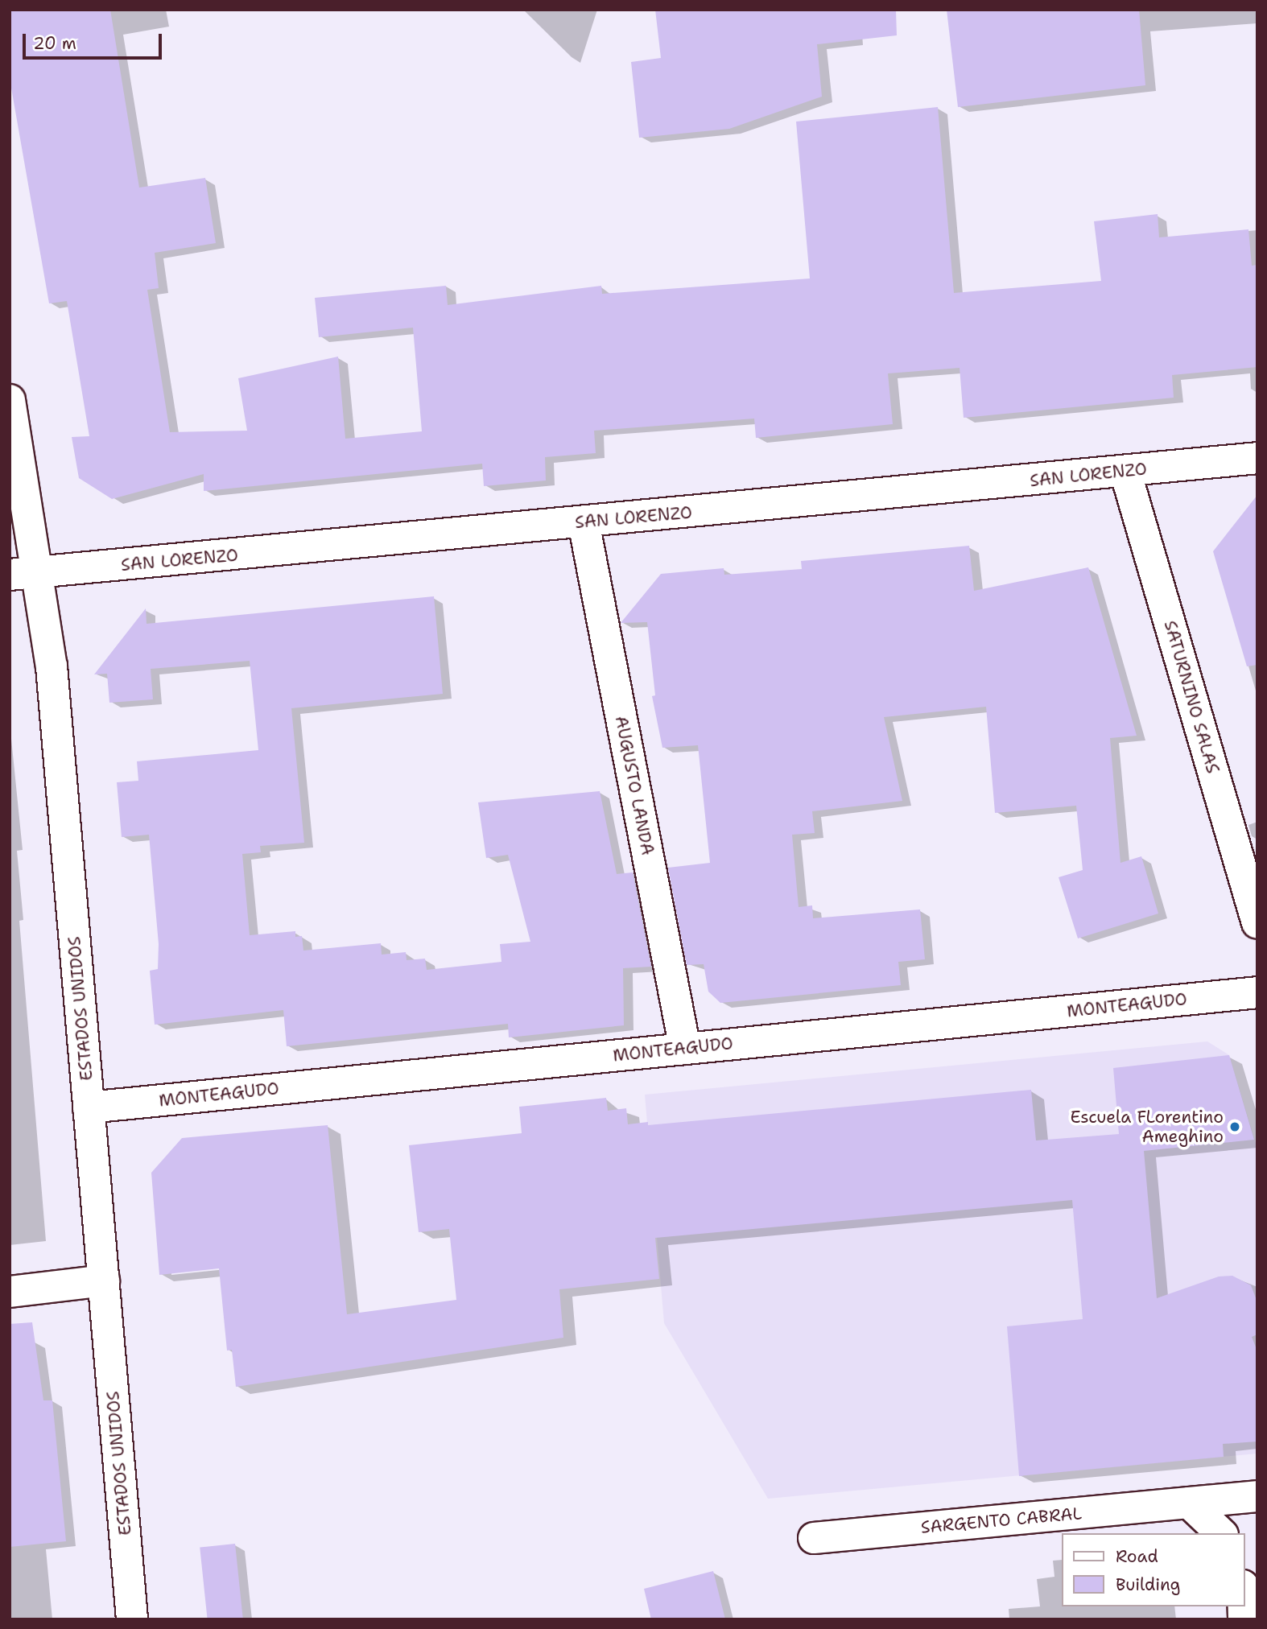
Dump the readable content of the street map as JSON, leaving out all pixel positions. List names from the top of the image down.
{
  "streets": {
    "street": [
      "SAN LORENZO",
      "SATURNINO SALAS",
      "AUGUSTO LANDA",
      "MONTEAGUDO",
      "ESTADOS UNIDOS",
      "SARGENTO CABRAL"
    ]
  },
  "crossings": [
    ["SAN LORENZO", "SATURNINO SALAS"],
    ["SAN LORENZO", "AUGUSTO LANDA"],
    ["SAN LORENZO", "ESTADOS UNIDOS"],
    ["AUGUSTO LANDA", "MONTEAGUDO"],
    ["MONTEAGUDO", "ESTADOS UNIDOS"]
  ],
  "places": ["Escuela FLorentino Ameghino"],
  "legend": ["Road", "Building"],
  "scale_bar": "20 m"
}
